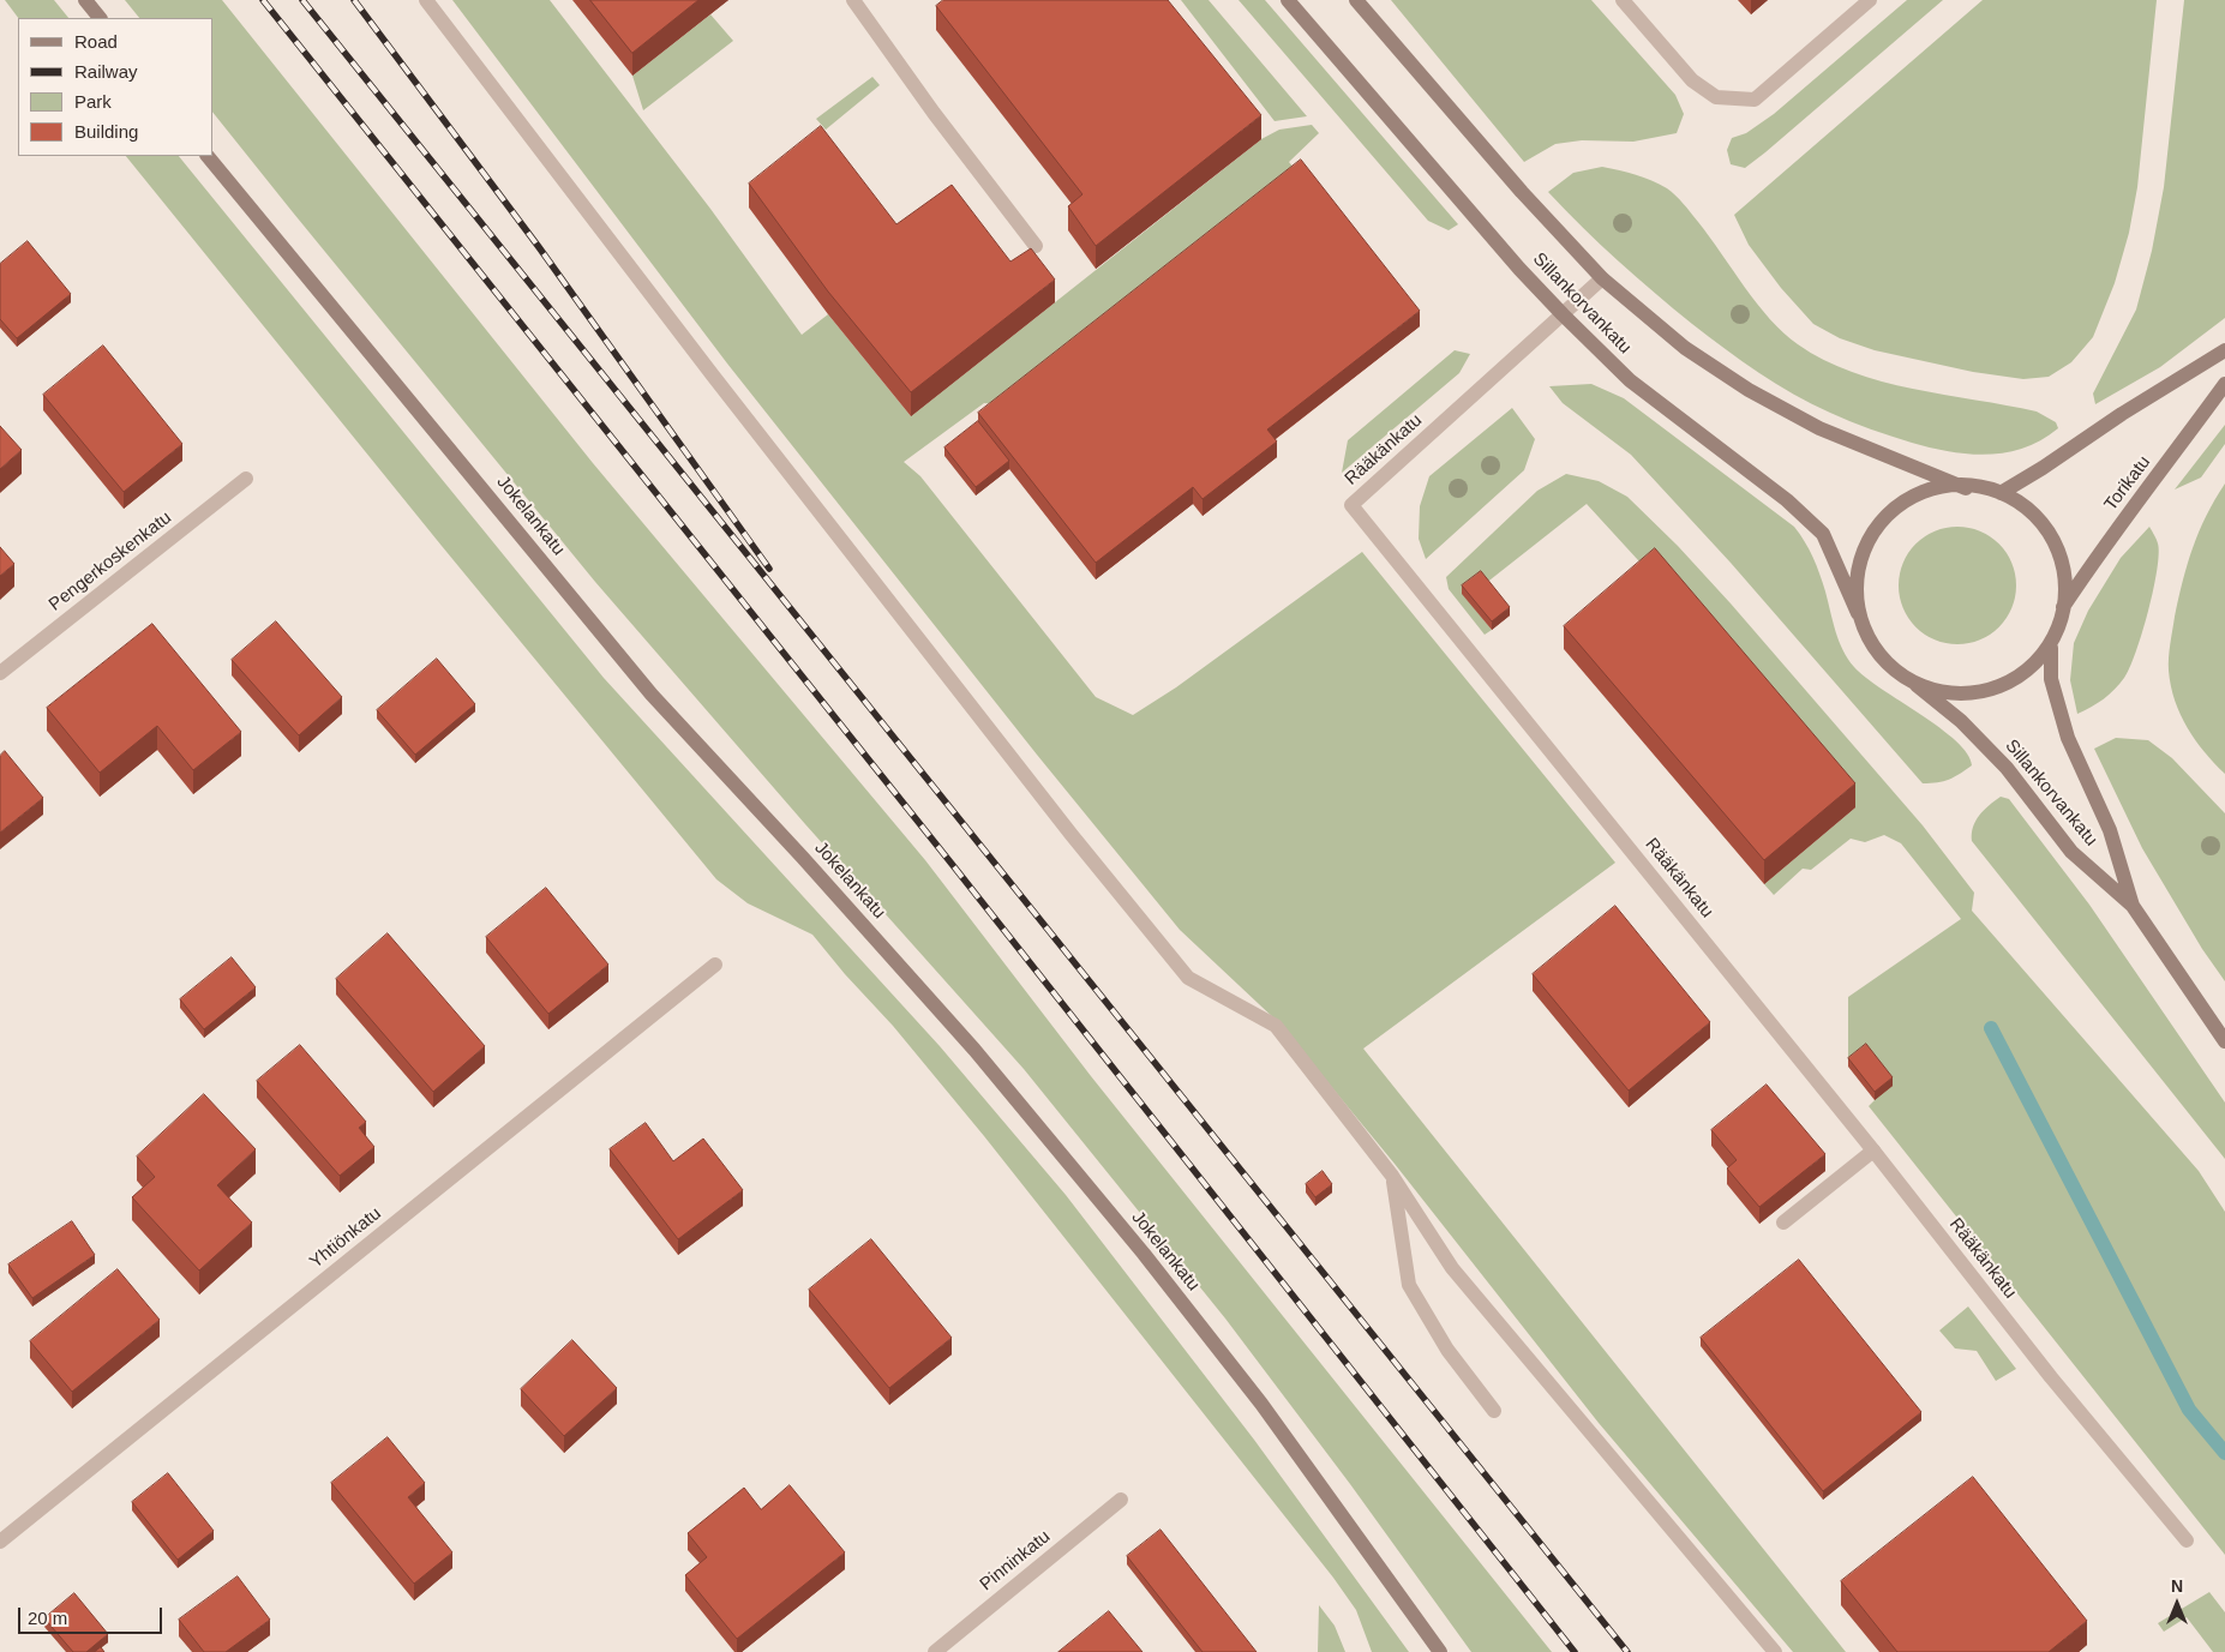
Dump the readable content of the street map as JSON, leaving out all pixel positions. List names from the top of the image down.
{
  "streets": {
    "main road": ["Sillankorvankatu", "Torikatu", "Jokelankatu"],
    "street": [
      "Rääkänkatu",
      "Pengerkoskenkatu",
      "Yhtiönkatu",
      "Pinninkatu"
    ]
  },
  "crossings": [
    ["Sillankorvankatu", "Rääkänkatu"],
    ["Sillankorvankatu", "Torikatu"]
  ],
  "legend": [
    "Road",
    "Railway",
    "Park",
    "Building"
  ],
  "scale_bar": "20 m",
  "north": "top"
}
